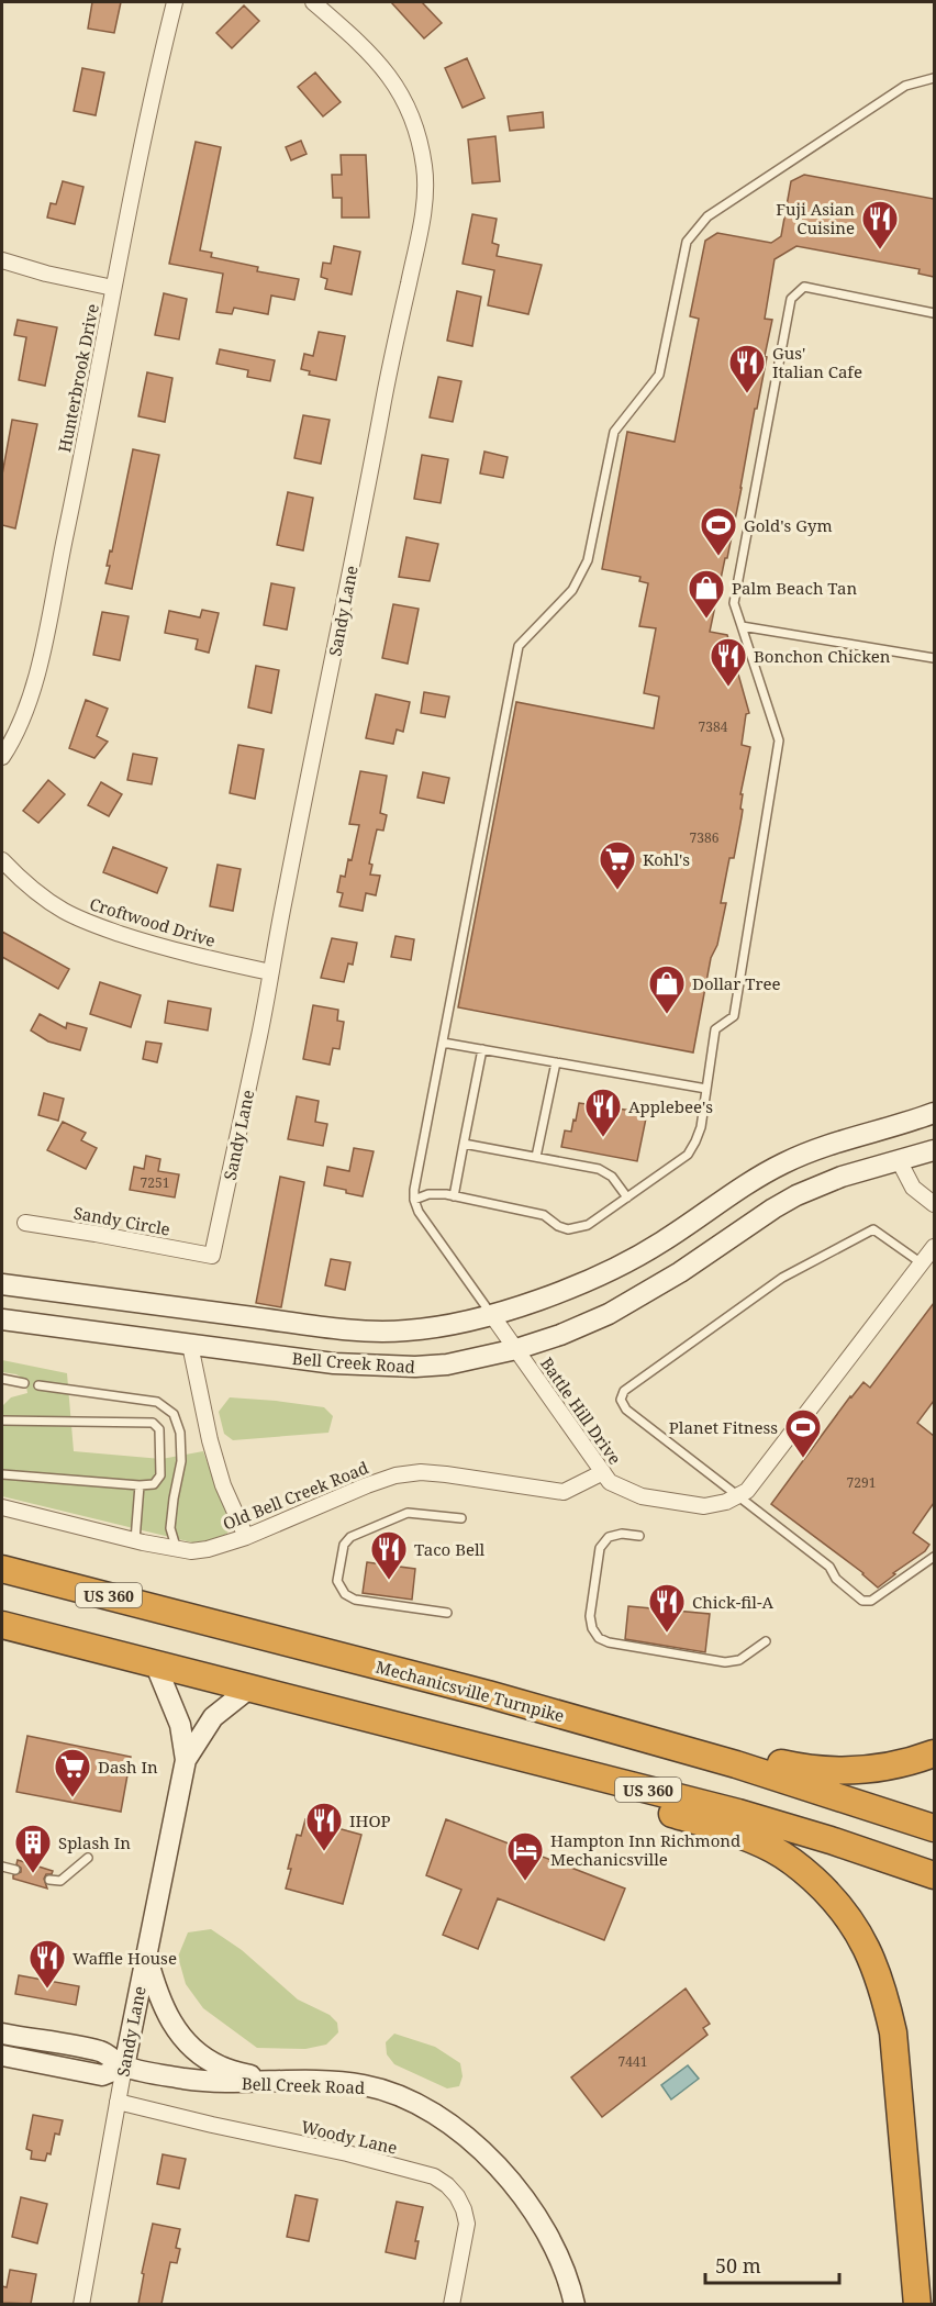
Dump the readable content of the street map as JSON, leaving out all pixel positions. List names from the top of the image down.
{
  "streets": {
    "highway": ["US 360", "Mechanicsville Turnpike"],
    "main road": ["Sandy Lane", "Bell Creek Road"],
    "street": [
      "Hunterbrook Drive",
      "Croftwood Drive",
      "Sandy Circle",
      "Battle Hill Drive",
      "Old Bell Creek Road",
      "Woody Lane"
    ]
  },
  "crossings": [
    ["Sandy Lane", "Croftwood Drive"],
    ["Sandy Lane", "Sandy Circle"],
    ["Sandy Lane", "Bell Creek Road"],
    ["Sandy Lane", "US 360"],
    ["Sandy Lane", "Woody Lane"],
    ["Bell Creek Road", "Battle Hill Drive"],
    ["Battle Hill Drive", "Old Bell Creek Road"]
  ],
  "places": {
    "restaurant": [
      "Fuji Asian Cuisine",
      "Gus' Italian Cafe",
      "Bonchon Chicken",
      "Applebee's",
      "Taco Bell",
      "Chick-fil-A",
      "IHOP",
      "Waffle House"
    ],
    "sports": ["Gold's Gym", "Planet Fitness"],
    "shop": ["Palm Beach Tan", "Dollar Tree"],
    "supermarket": ["Kohl's", "Dash In"],
    "building": ["Splash In"],
    "hotel": ["Hampton Inn Richmond Mechanicsville"]
  },
  "house_numbers": [
    "7384",
    "7386",
    "7251",
    "7291",
    "7441"
  ],
  "scale_bar": "50 m"
}
